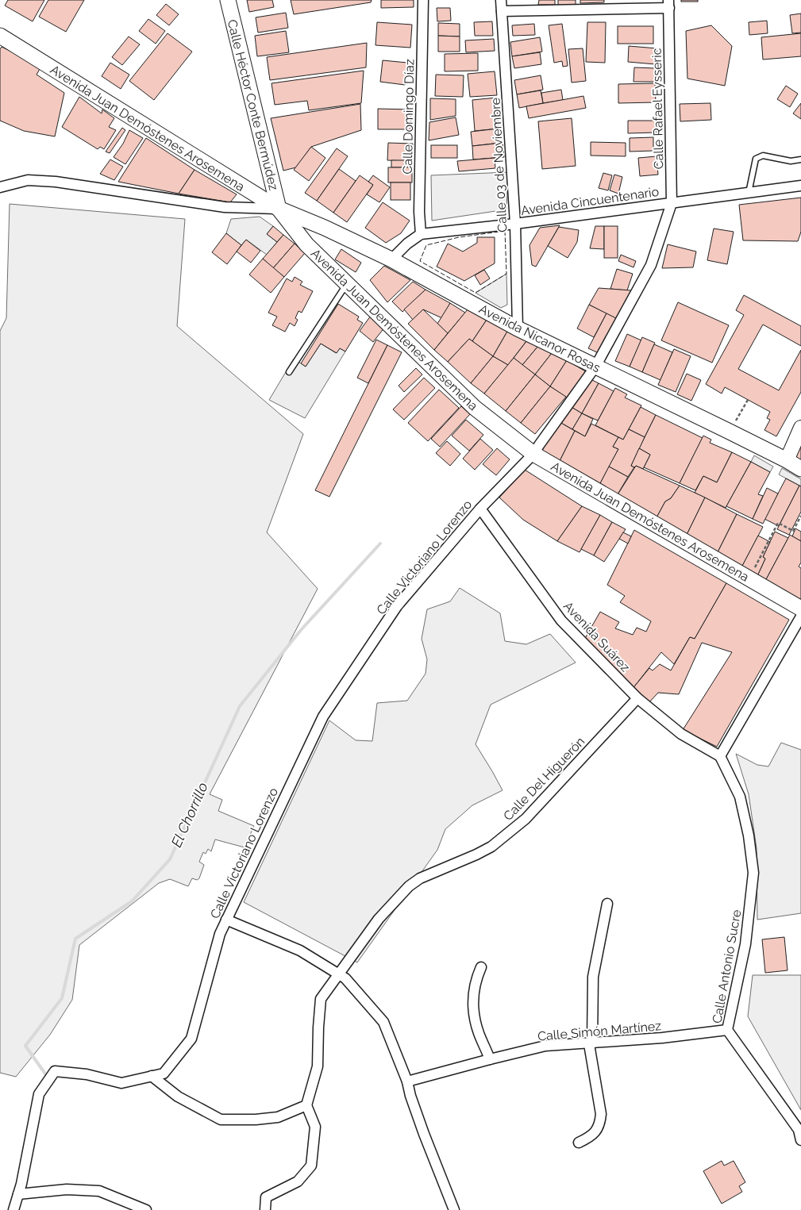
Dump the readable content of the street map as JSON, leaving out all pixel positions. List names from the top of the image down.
{
  "streets": {
    "main road": ["Calle Héctor Conte Bermúdez", "Avenida Juan Demóstenes Arosemena", "Avenida Nicanor Rosas"],
    "street": [
      "Calle Rafael Eysseric",
      "Calle Domingo Díaz",
      "Calle 03 de Noviembre",
      "Avenida Cincuentenario",
      "Calle Victoriano Lorenzo",
      "Avenida Suárez",
      "Calle Del Higuerón",
      "Calle Antonio Sucre",
      "Calle Simón Martínez"
    ]
  },
  "crossings": [
    ["Calle Héctor Conte Bermúdez", "Avenida Juan Demóstenes Arosemena"],
    ["Calle Héctor Conte Bermúdez", "Avenida Nicanor Rosas"],
    ["Calle Rafael Eysseric", "Avenida Cincuentenario"],
    ["Calle Rafael Eysseric", "Avenida Nicanor Rosas"],
    ["Calle Rafael Eysseric", "Calle Victoriano Lorenzo"],
    ["Calle Domingo Díaz", "Avenida Cincuentenario"],
    ["Avenida Juan Demóstenes Arosemena", "Avenida Nicanor Rosas"],
    ["Avenida Juan Demóstenes Arosemena", "Calle Victoriano Lorenzo"],
    ["Calle 03 de Noviembre", "Avenida Cincuentenario"],
    ["Calle 03 de Noviembre", "Avenida Nicanor Rosas"],
    ["Avenida Nicanor Rosas", "Calle Victoriano Lorenzo"],
    ["Calle Victoriano Lorenzo", "Avenida Suárez"],
    ["Avenida Suárez", "Calle Del Higuerón"],
    ["Avenida Suárez", "Calle Antonio Sucre"],
    ["Calle Antonio Sucre", "Calle Simón Martínez"]
  ],
  "water": ["El Chorrillo"]
}
